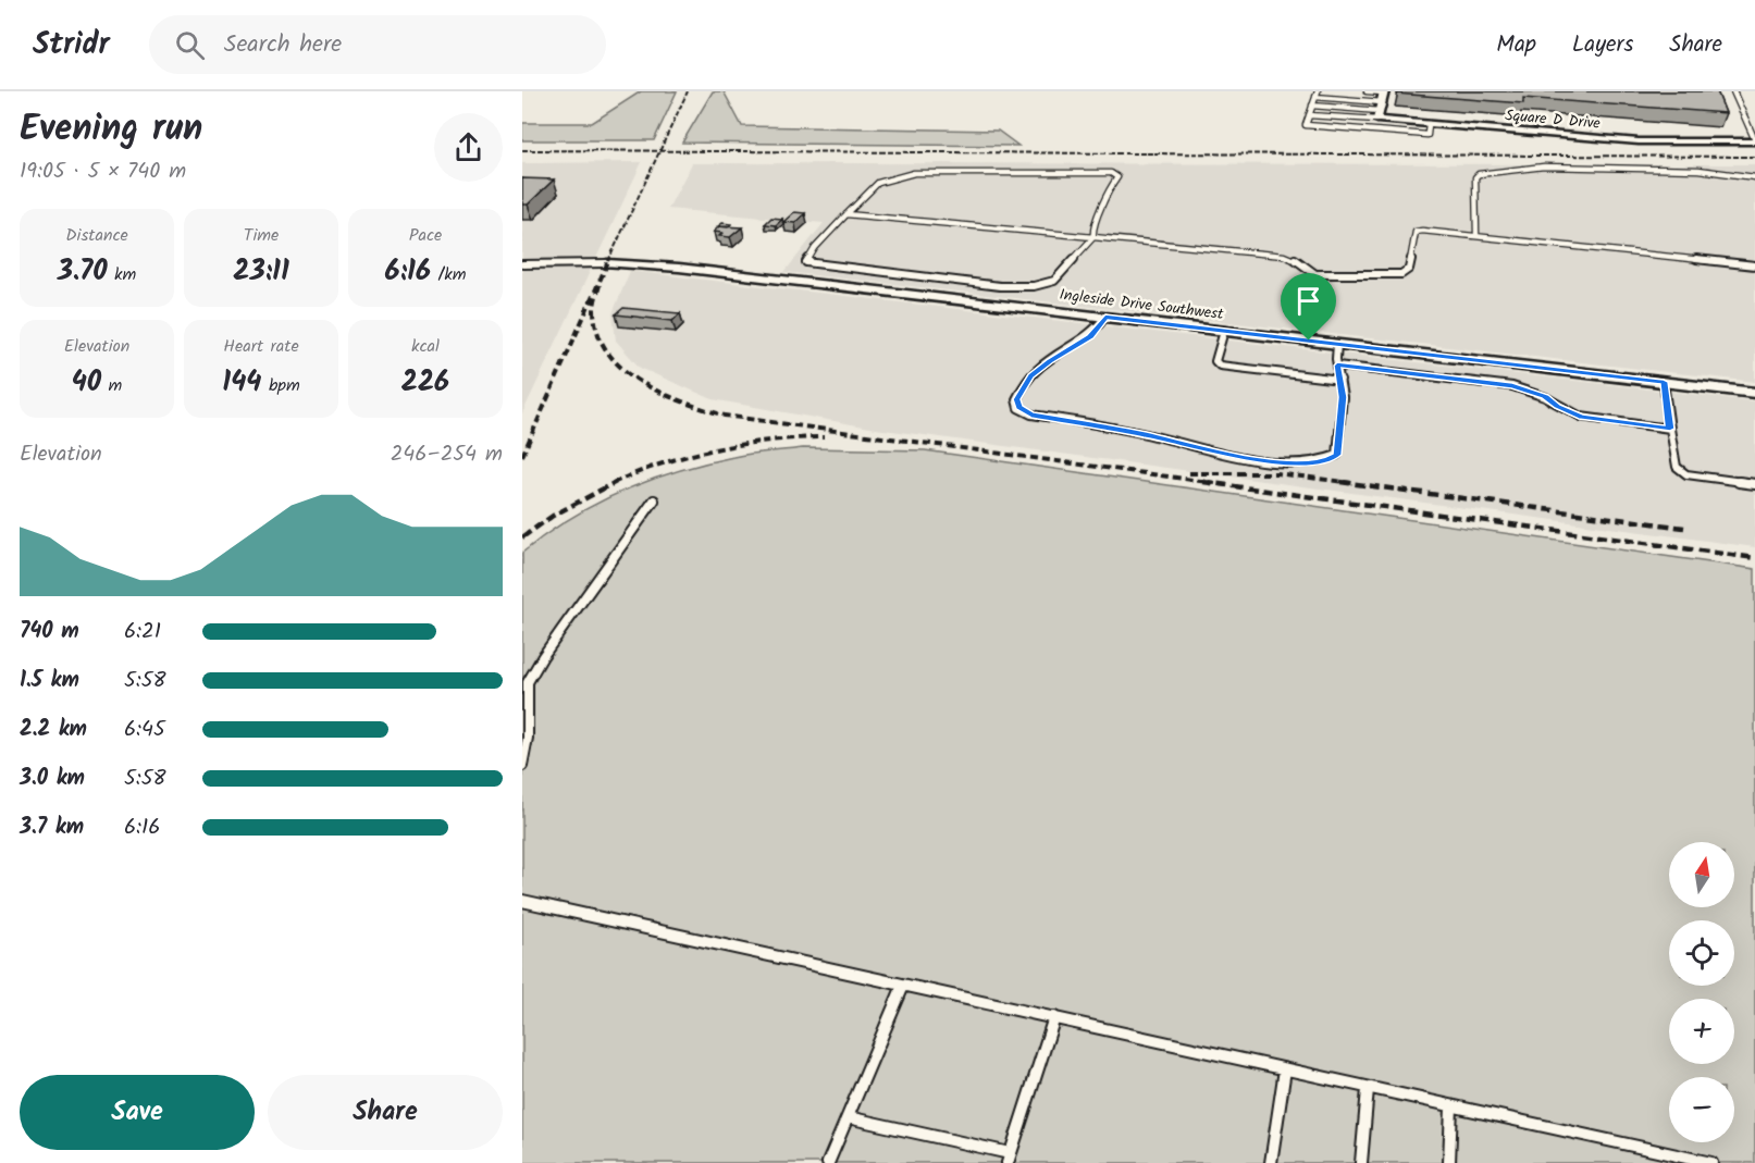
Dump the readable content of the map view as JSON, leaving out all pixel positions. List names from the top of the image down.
{
  "streets": {
    "street": ["Square D Drive", "Ingleside Drive Southwest"]
  },
  "north": "top",
  "page": {
    "header": "Stridr",
    "search": "Search here",
    "nav": ["Map", "Layers", "Share"],
    "heading": ["Evening run", "19:05 · 5 × 740 m"],
    "stats": [
      ["Distance", "3.70 km"],
      ["Time", "23:11"],
      ["Pace", "6:16 /km"],
      ["Elevation", "40 m"],
      ["Heart rate", "144 bpm"],
      ["kcal", "226"]
    ],
    "chart": ["Elevation", "246–254 m"],
    "list": [
      {
        "name": "740 m",
        "note": "6:21"
      },
      {
        "name": "1.5 km",
        "note": "5:58"
      },
      {
        "name": "2.2 km",
        "note": "6:45"
      },
      {
        "name": "3.0 km",
        "note": "5:58"
      },
      {
        "name": "3.7 km",
        "note": "6:16"
      }
    ],
    "map_buttons": ["+", "−"],
    "buttons": ["Save", "Share"]
  }
}
